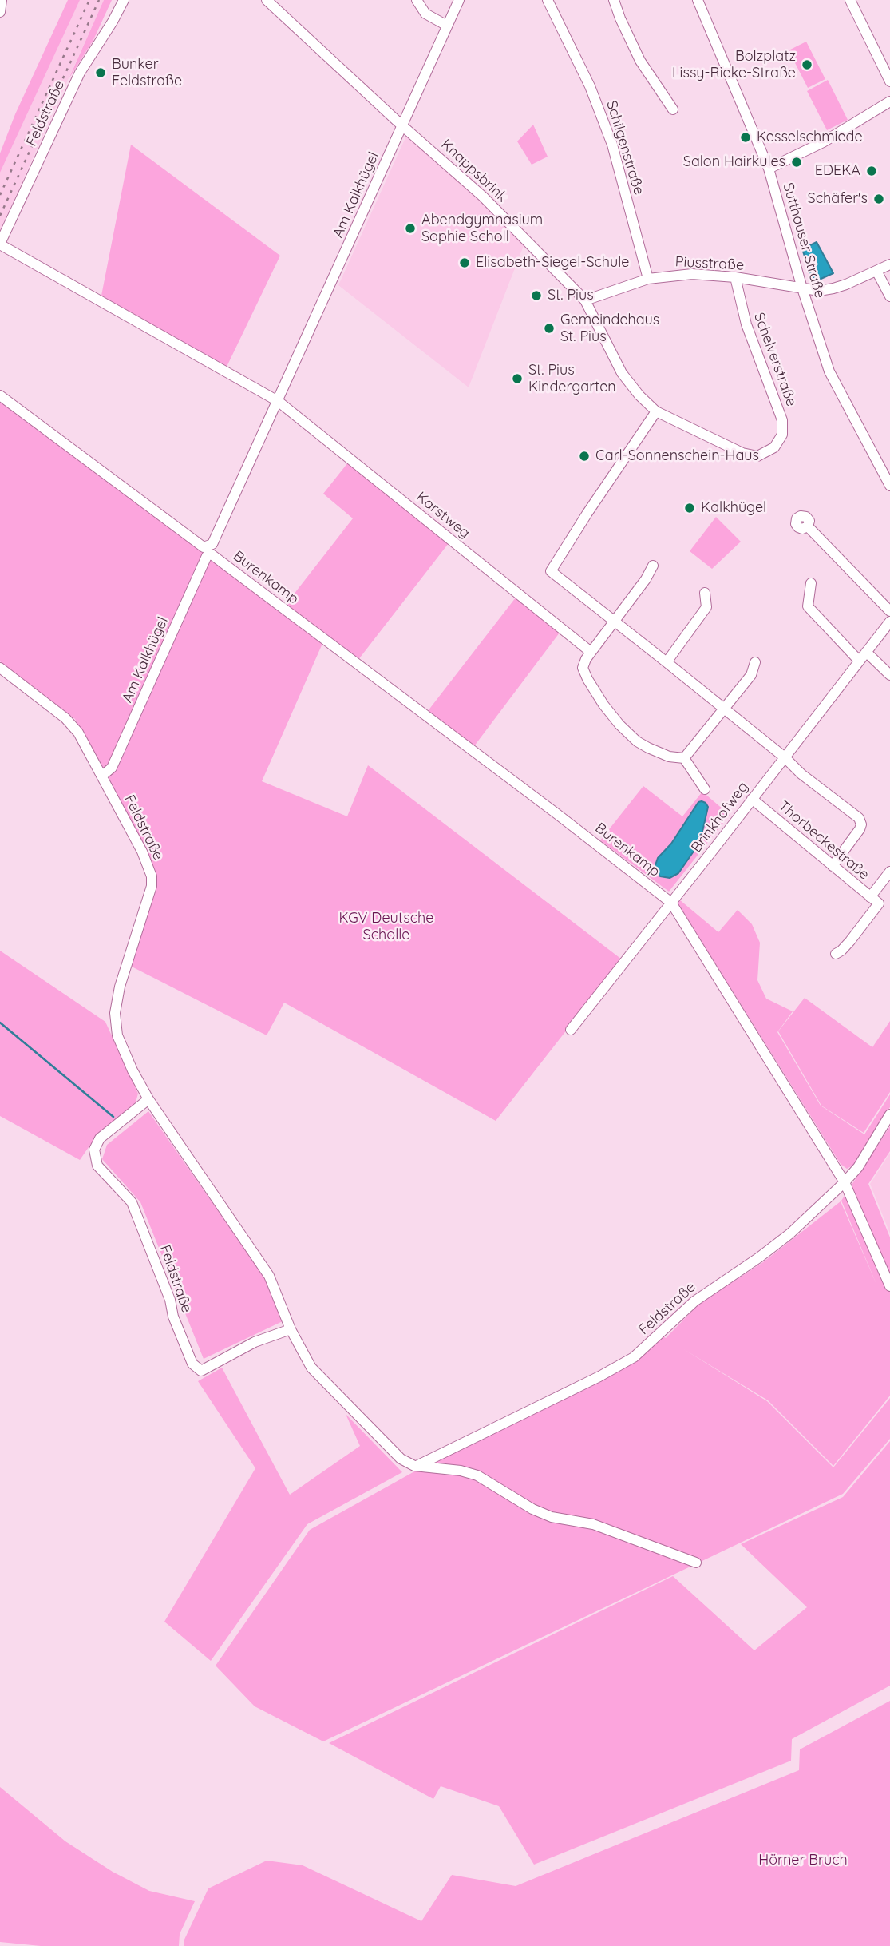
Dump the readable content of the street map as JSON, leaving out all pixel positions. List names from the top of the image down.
{
  "streets": {
    "street": [
      "Feldstraße",
      "Schilgenstraße",
      "Knappsbrink",
      "Am Kalkhügel",
      "Sutthauser Straße",
      "Piusstraße",
      "Schelverstraße",
      "Karstweg",
      "Burenkamp",
      "Brinkhofweg",
      "Thorbeckestraße"
    ]
  },
  "crossings": [
    ["Feldstraße", "Am Kalkhügel"],
    ["Feldstraße", "Burenkamp"],
    ["Schilgenstraße", "Piusstraße"],
    ["Knappsbrink", "Am Kalkhügel"],
    ["Knappsbrink", "Piusstraße"],
    ["Knappsbrink", "Schelverstraße"],
    ["Am Kalkhügel", "Karstweg"],
    ["Am Kalkhügel", "Burenkamp"],
    ["Sutthauser Straße", "Piusstraße"],
    ["Piusstraße", "Schelverstraße"],
    ["Burenkamp", "Brinkhofweg"],
    ["Brinkhofweg", "Thorbeckestraße"]
  ],
  "parks": ["KGV Deutsche Scholle", "Hörner Bruch"],
  "places": [
    "Bolzplatz Lissy-Rieke-Straße",
    "Bunker Feldstraße",
    "Kesselschmiede",
    "Salon Hairkules",
    "EDEKA",
    "Schäfer's",
    "Abendgymnasium Sophie Scholl",
    "Elisabeth-Siegel-Schule",
    "St. Pius",
    "Gemeindehaus St. Pius",
    "St. Pius Kindergarten",
    "Carl-Sonnenschein-Haus",
    "Kalkhügel"
  ]
}
